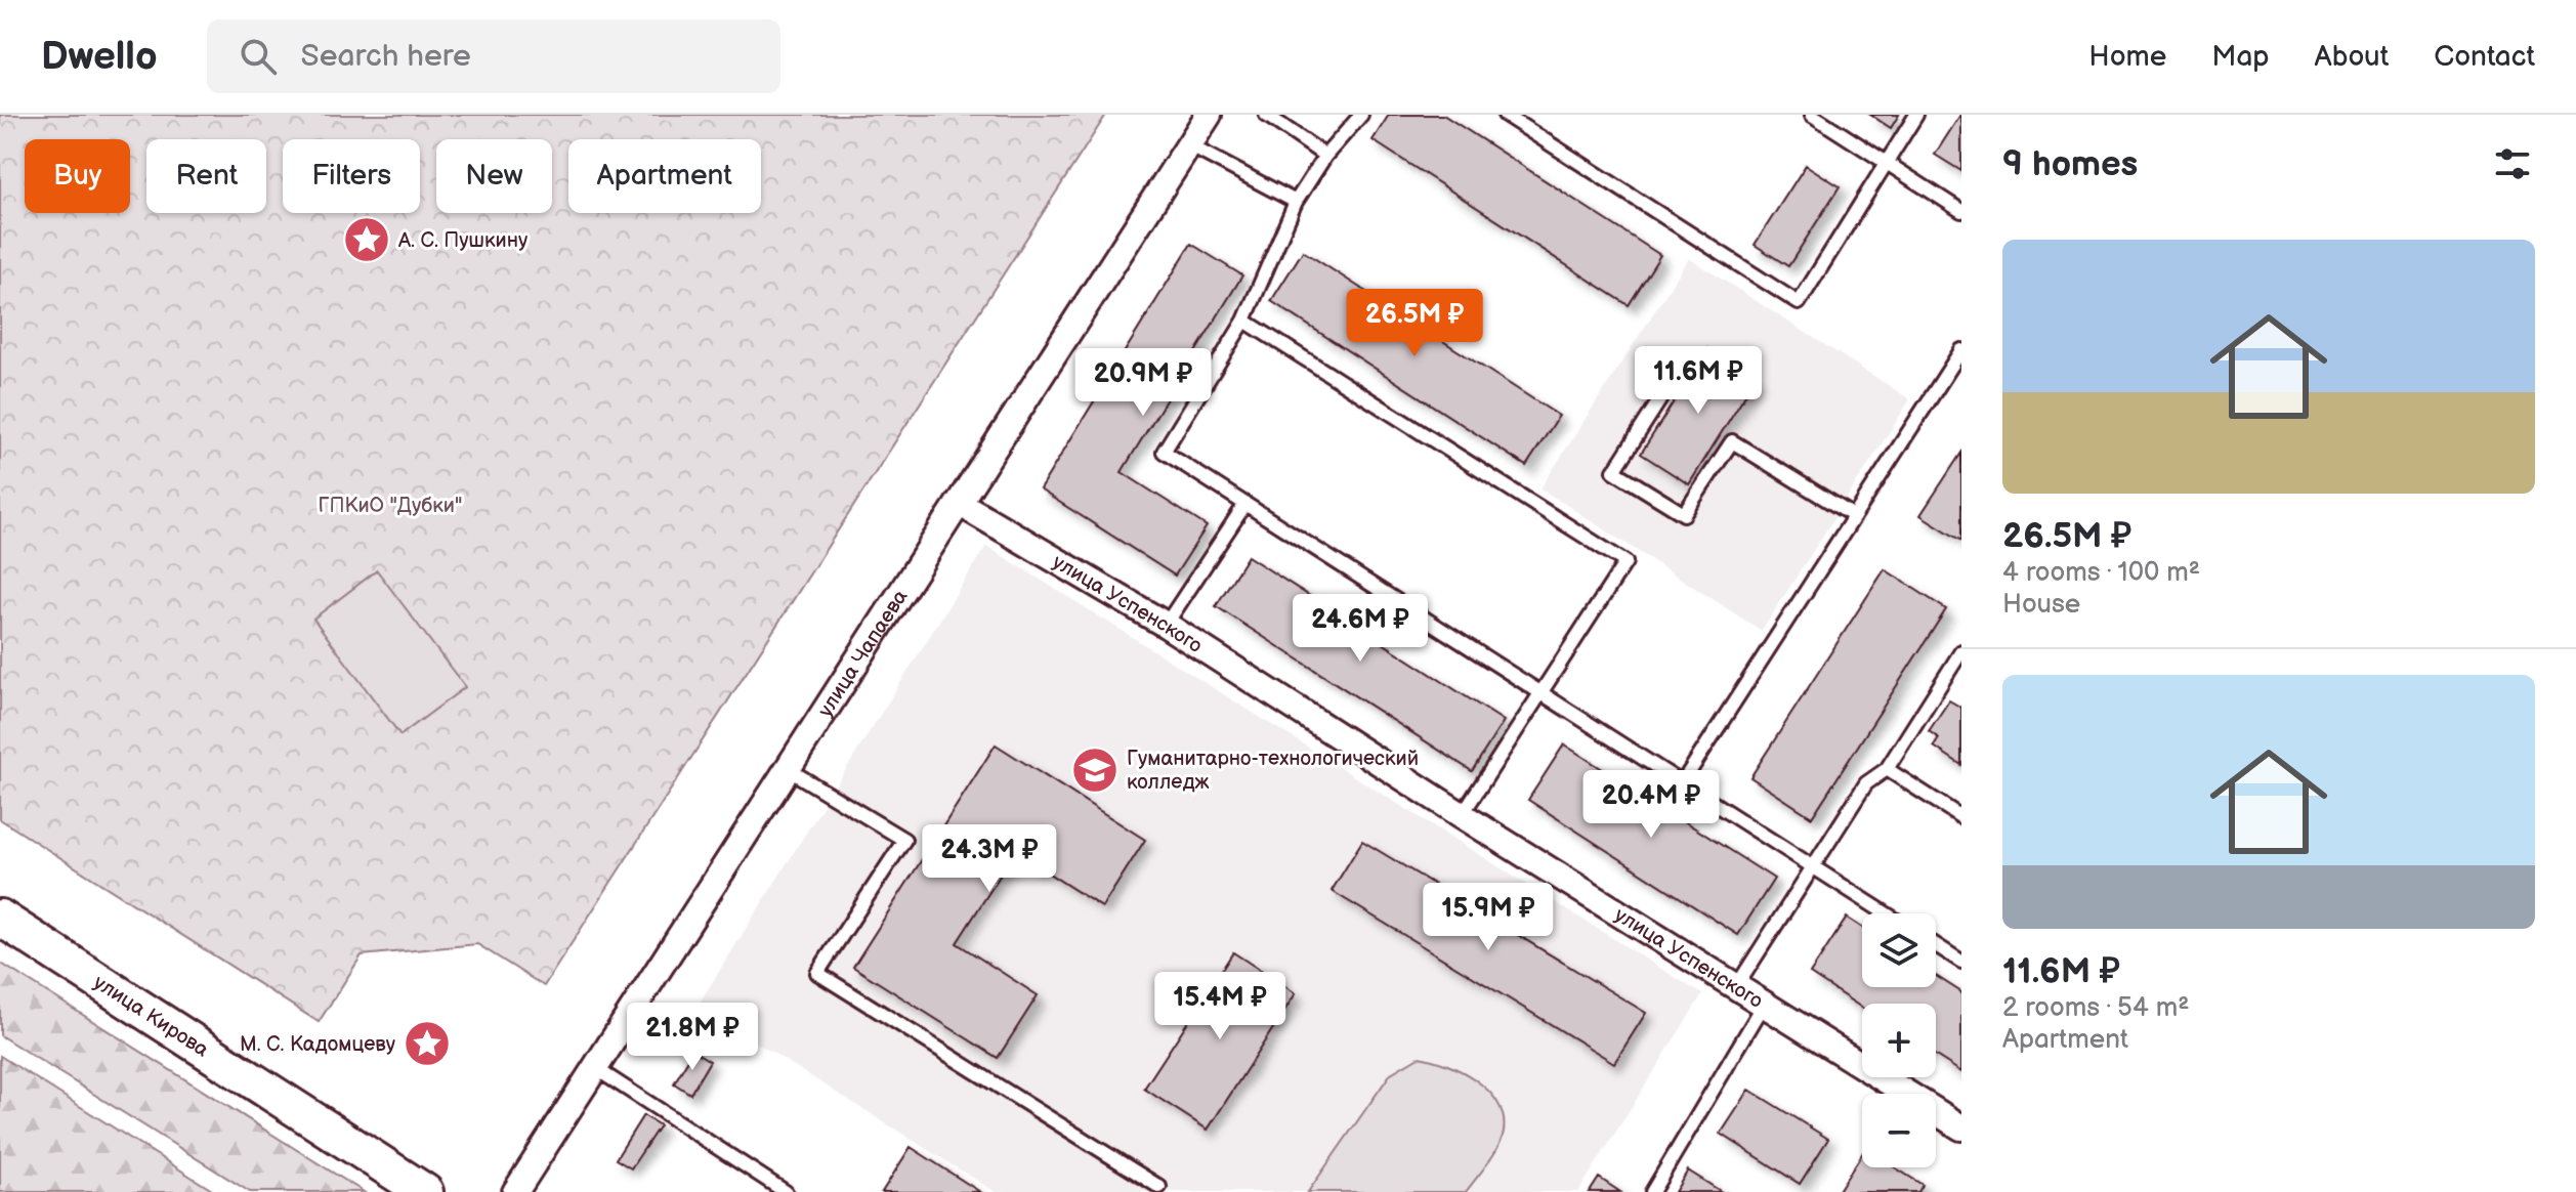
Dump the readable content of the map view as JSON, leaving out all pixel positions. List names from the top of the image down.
{
  "streets": {
    "main road": ["улица Кирова"],
    "street": ["улица Успенского", "улица Чапаева"]
  },
  "crossings": [
    ["улица Успенского", "улица Чапаева"]
  ],
  "parks": ["ГПКиО \"Дубки\""],
  "places": {
    "place": ["А. С. Пушкину", "М. С. Кадомцеву"],
    "school or university": ["Гуманитарно-технологический колледж"]
  },
  "page": {
    "header": "Dwello",
    "search": "Search here",
    "nav": [
      "Home",
      "Map",
      "About",
      "Contact"
    ],
    "heading": "9 homes",
    "chip": [
      "Buy",
      "Rent",
      "Filters",
      "New",
      "Apartment"
    ],
    "list": [
      {
        "name": "26.5M ₽",
        "note": "4 rooms · 100 m² · House"
      },
      {
        "name": "11.6M ₽",
        "note": "2 rooms · 54 m² · Apartment"
      }
    ],
    "price": [
      "26.5M ₽",
      "11.6M ₽",
      "20.9M ₽",
      "24.6M ₽",
      "20.4M ₽",
      "24.3M ₽",
      "15.9M ₽",
      "15.4M ₽",
      "21.8M ₽"
    ],
    "map_buttons": ["+", "−"]
  }
}
